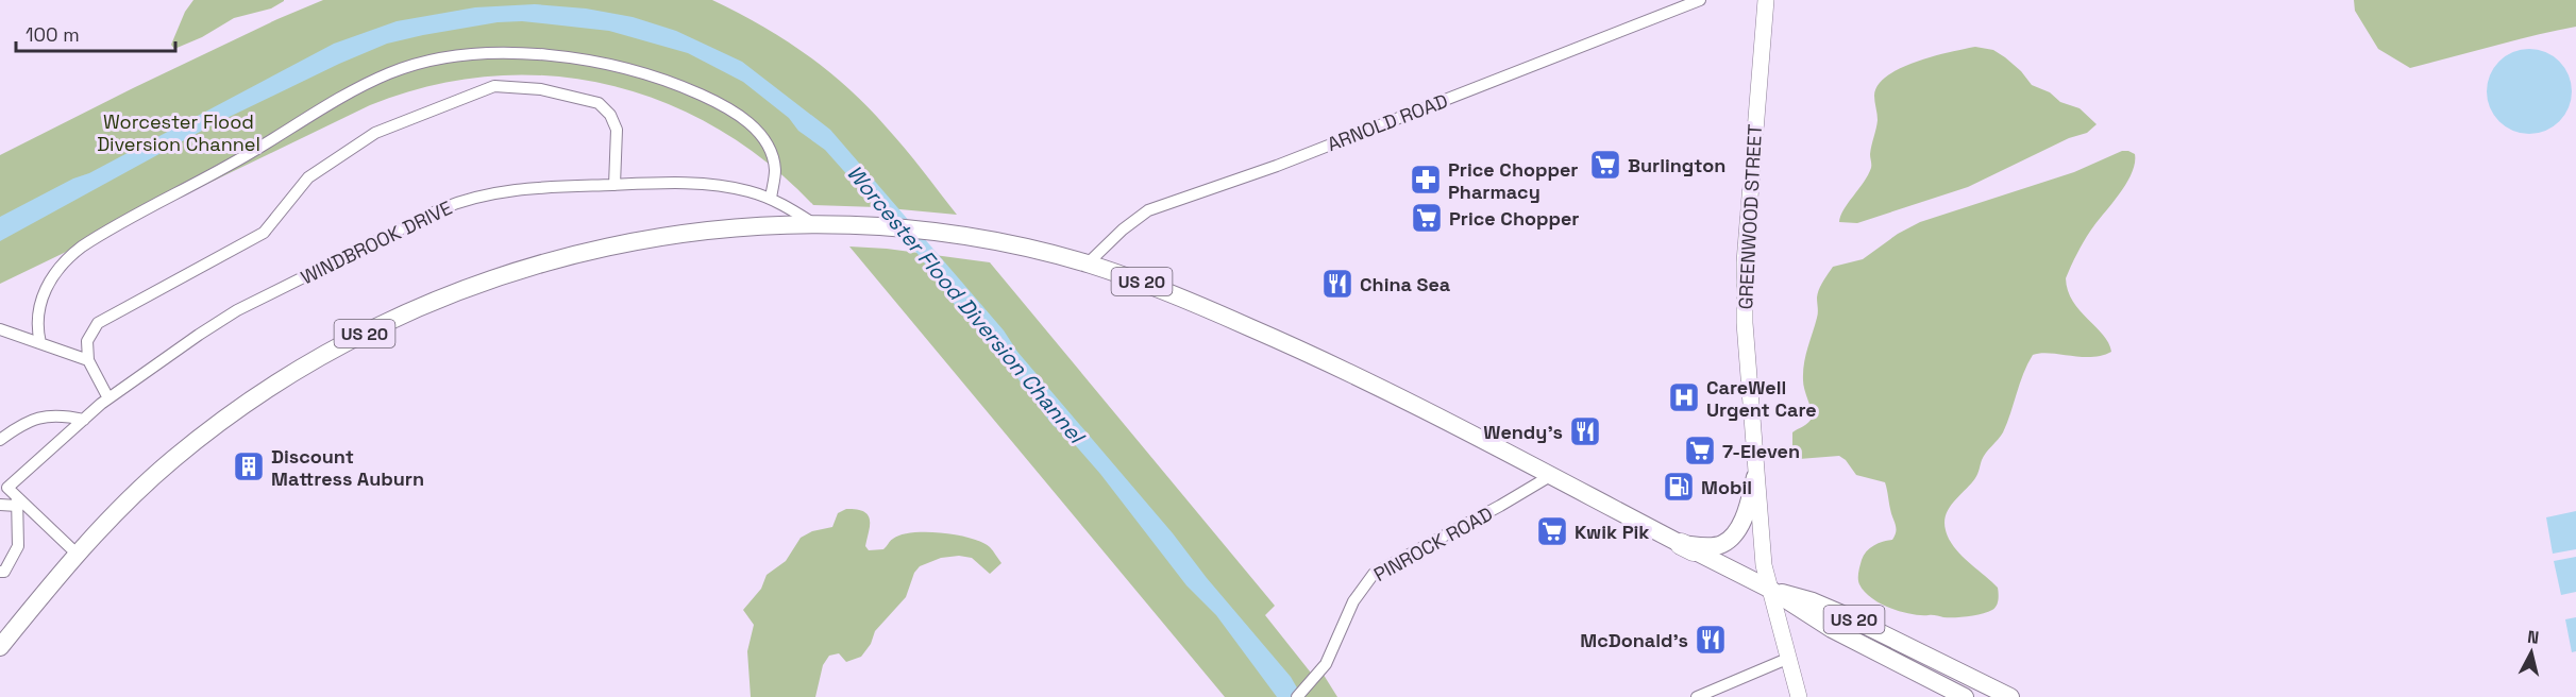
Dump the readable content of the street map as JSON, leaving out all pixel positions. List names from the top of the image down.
{
  "streets": {
    "main road": ["GREENWOOD STREET", "US 20"],
    "street": ["ARNOLD ROAD", "WINDBROOK DRIVE", "PINROCK ROAD"]
  },
  "crossings": [
    ["ARNOLD ROAD", "US 20"],
    ["GREENWOOD STREET", "US 20"],
    ["WINDBROOK DRIVE", "US 20"],
    ["US 20", "PINROCK ROAD"]
  ],
  "water": ["Worcester Flood Diversion Channel"],
  "parks": ["Worcester Flood Diversion Channel"],
  "places": {
    "supermarket": [
      "Burlington",
      "Price Chopper",
      "7-Eleven",
      "Kwik Pik"
    ],
    "pharmacy": ["Price Chopper Pharmacy"],
    "restaurant": ["China Sea", "Wendy's", "McDonald's"],
    "hospital": ["CareWell Urgent Care"],
    "building": ["Discount Mattress Auburn"],
    "fuel station": ["Mobil"]
  },
  "scale_bar": "100 m",
  "north": "top"
}
